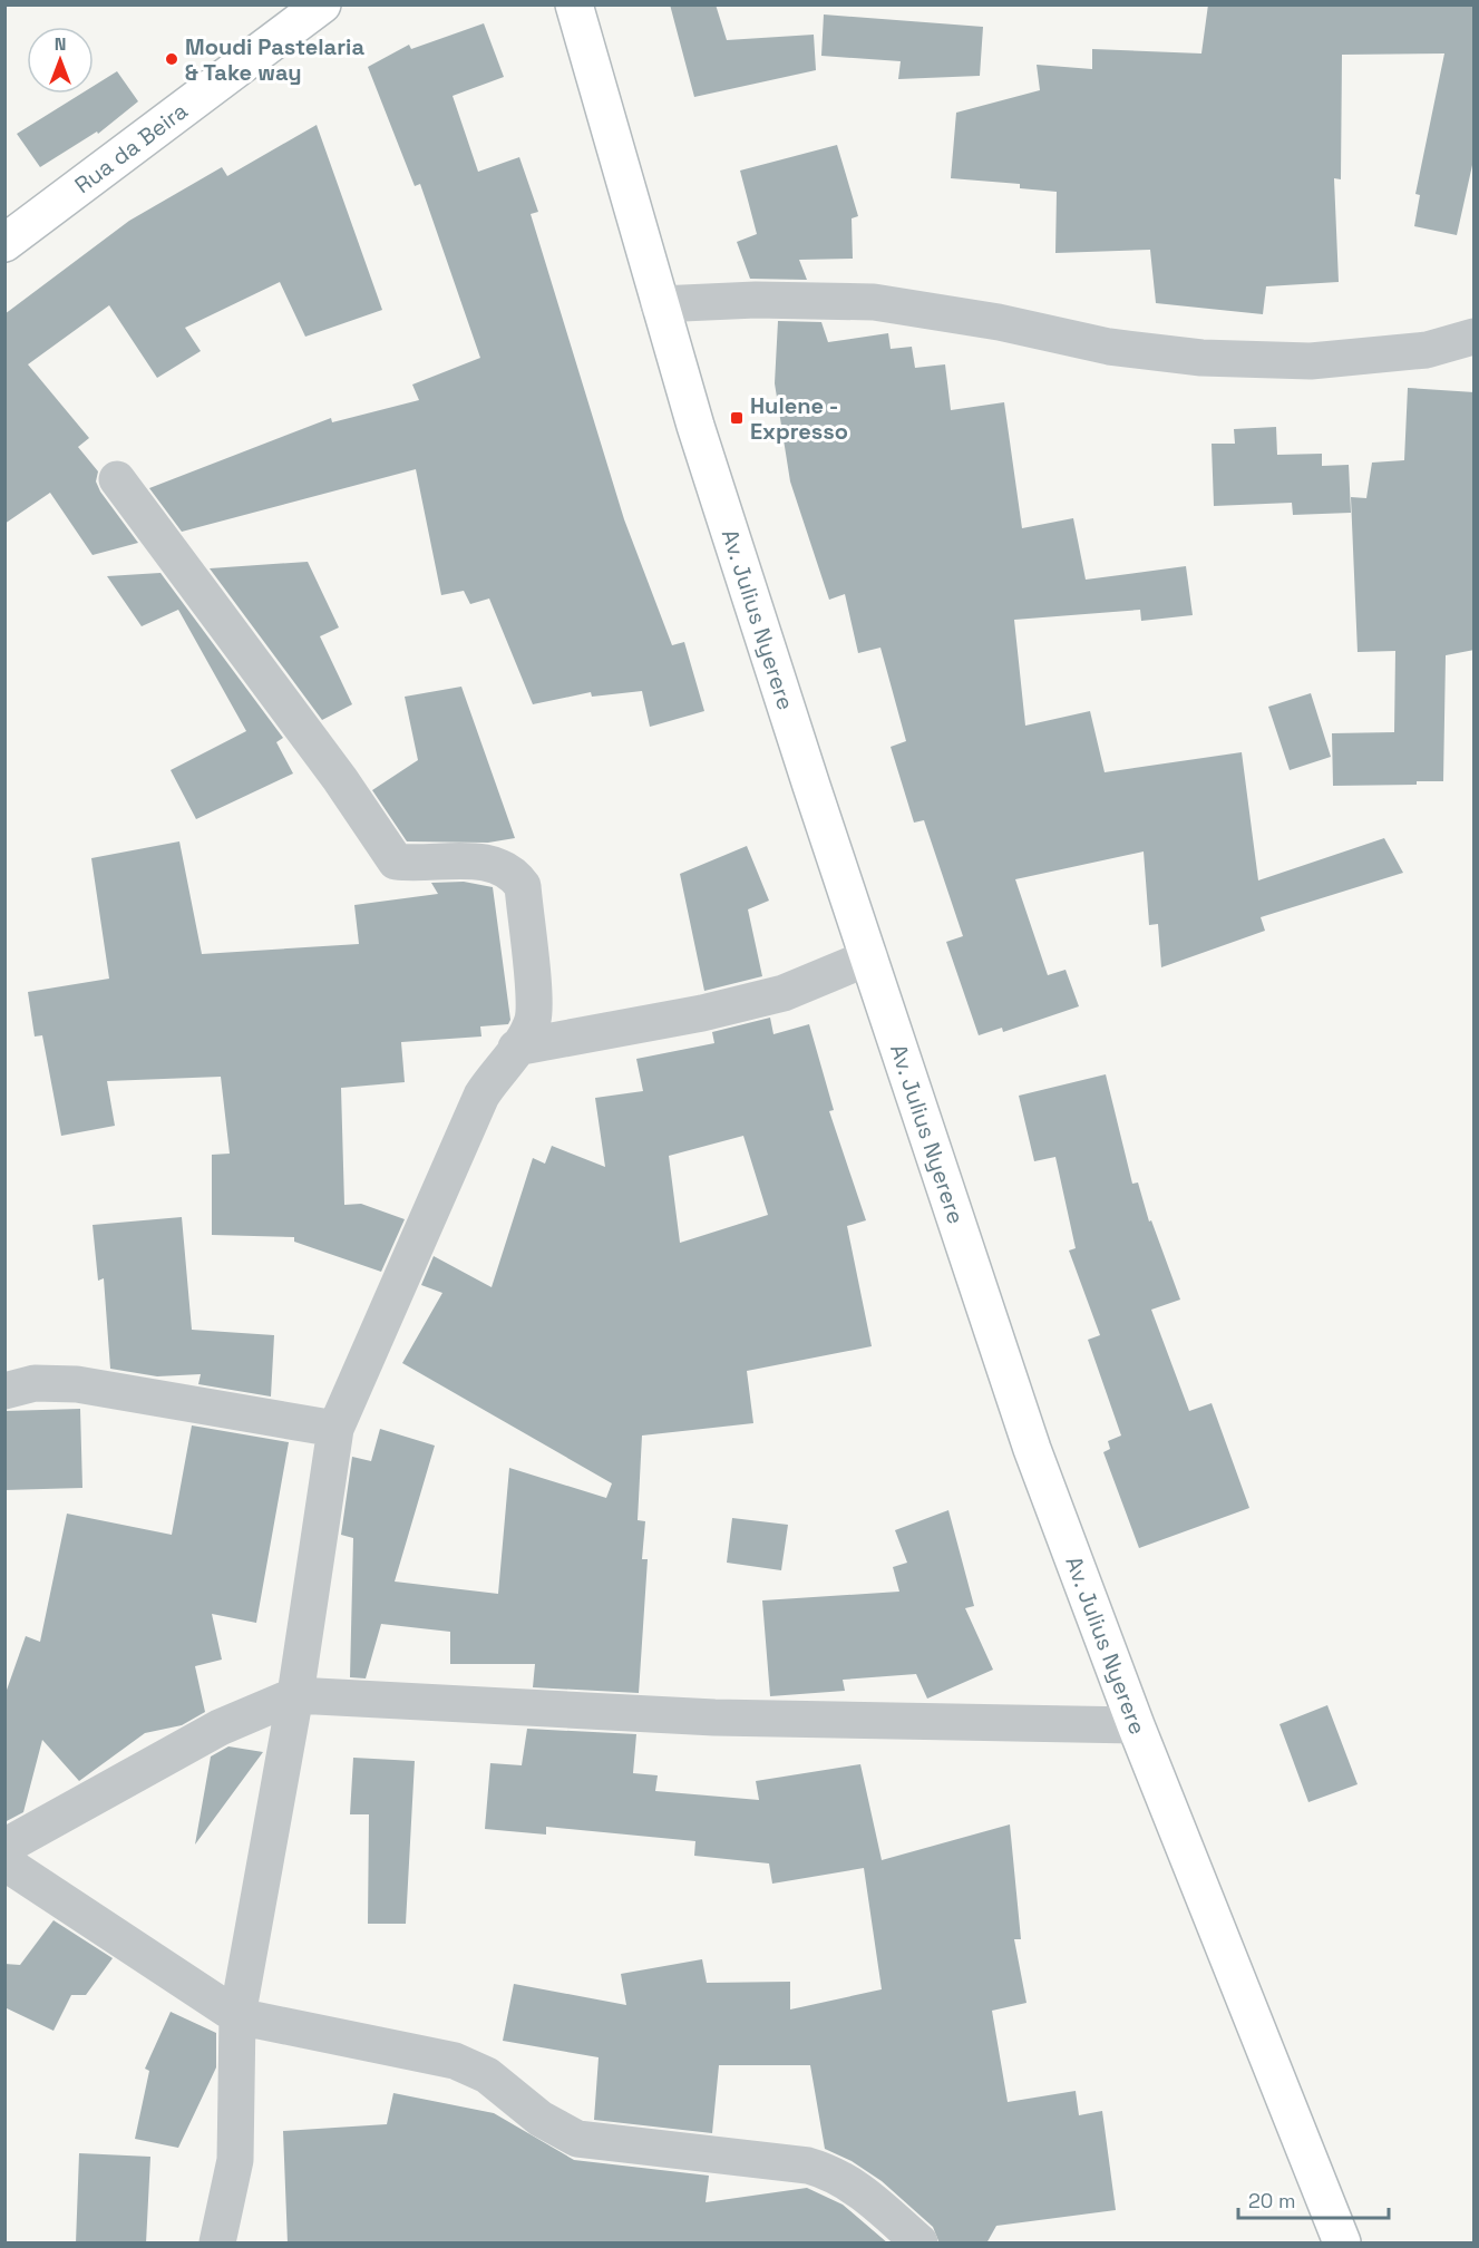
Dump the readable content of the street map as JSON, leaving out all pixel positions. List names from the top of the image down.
{
  "streets": {
    "main road": ["Rua da Beira", "Av. Julius Nyerere"]
  },
  "places": {
    "other": ["Moudi Pastelaria & Take way"],
    "transit": ["Hulene - Expresso"]
  },
  "scale_bar": "20 m",
  "north": "top"
}
